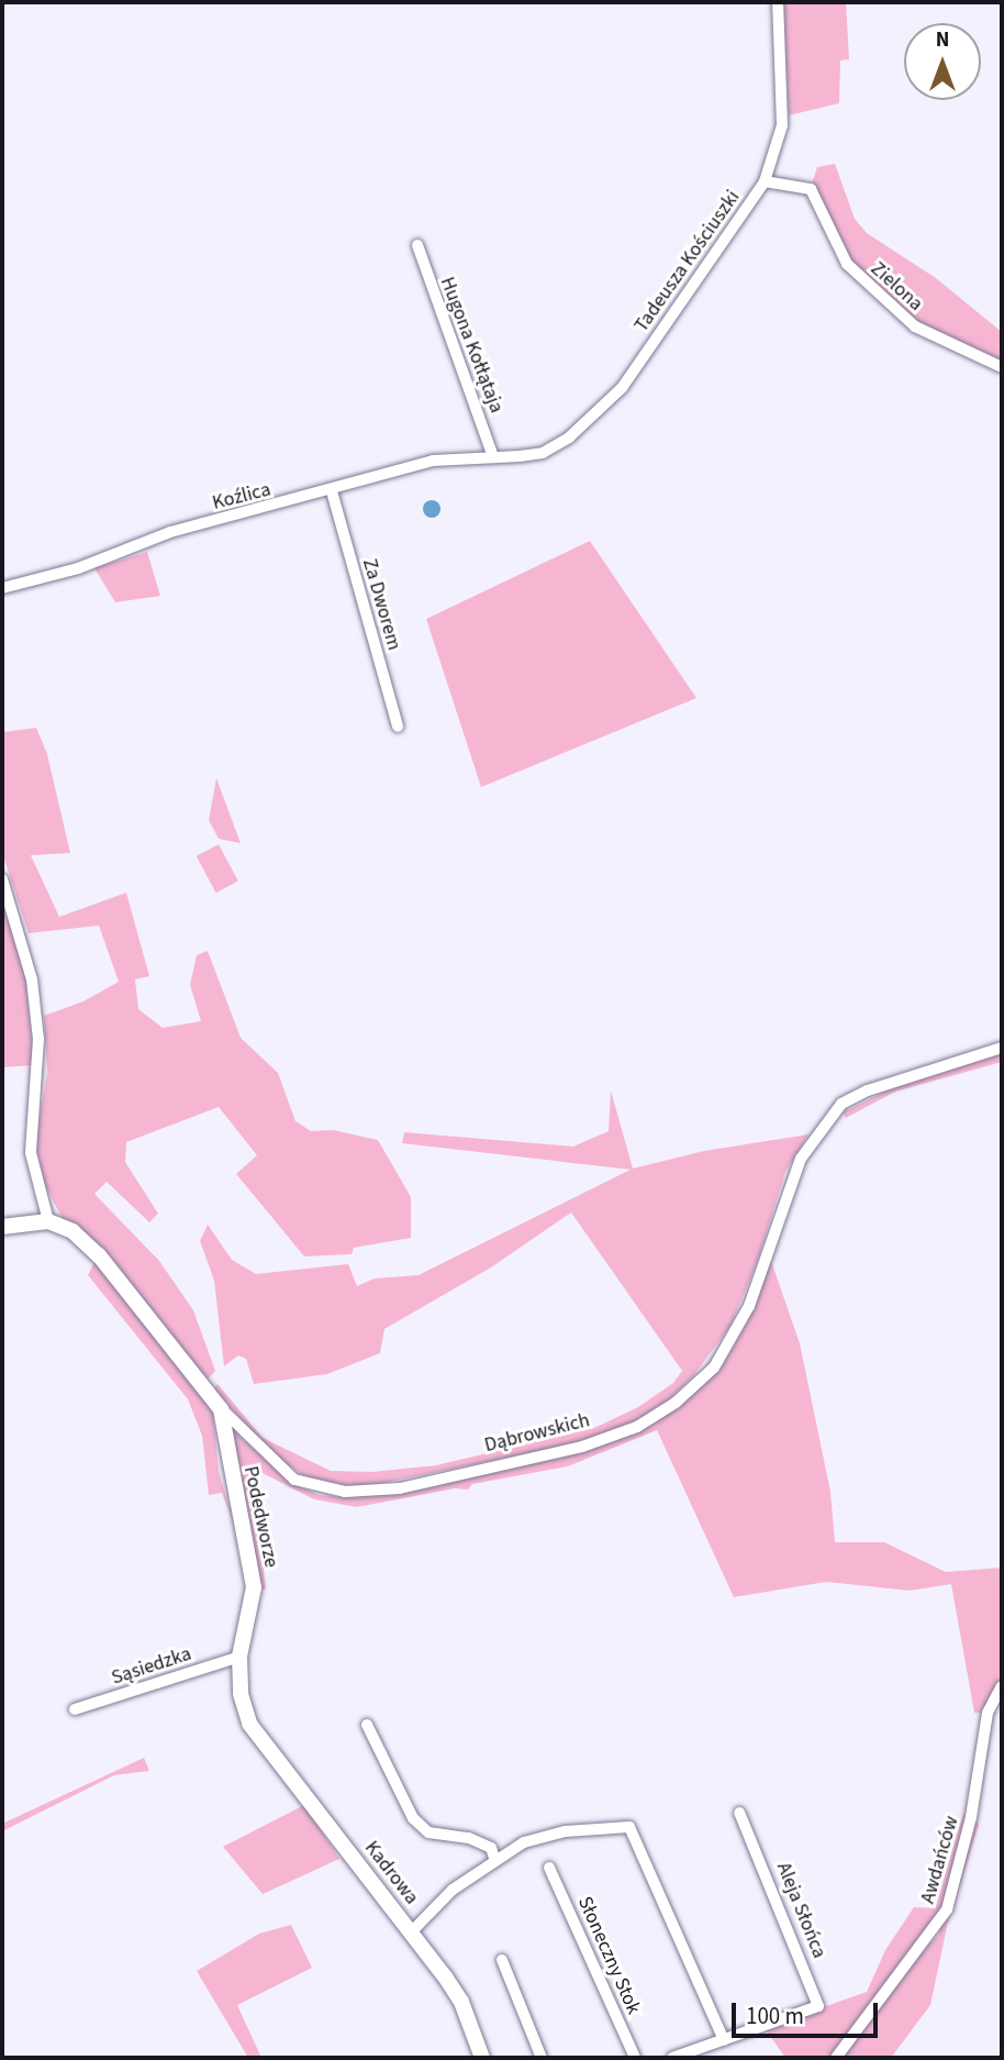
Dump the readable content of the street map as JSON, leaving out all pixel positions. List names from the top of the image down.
{
  "streets": {
    "street": [
      "Tadeusza Kościuszki",
      "Zielona",
      "Hugona Kołłątaja",
      "Koźlica",
      "Za Dworem",
      "Dąbrowskich",
      "Podedworze",
      "Sąsiedzka",
      "Awdańców",
      "Kadrowa",
      "Aleja Słońca",
      "Słoneczny Stok"
    ]
  },
  "crossings": [
    ["Tadeusza Kościuszki", "Zielona"],
    ["Tadeusza Kościuszki", "Hugona Kołłątaja"],
    ["Tadeusza Kościuszki", "Koźlica"],
    ["Hugona Kołłątaja", "Koźlica"],
    ["Koźlica", "Za Dworem"],
    ["Dąbrowskich", "Podedworze"],
    ["Podedworze", "Sąsiedzka"],
    ["Podedworze", "Kadrowa"]
  ],
  "scale_bar": "100 m",
  "north": "top"
}
